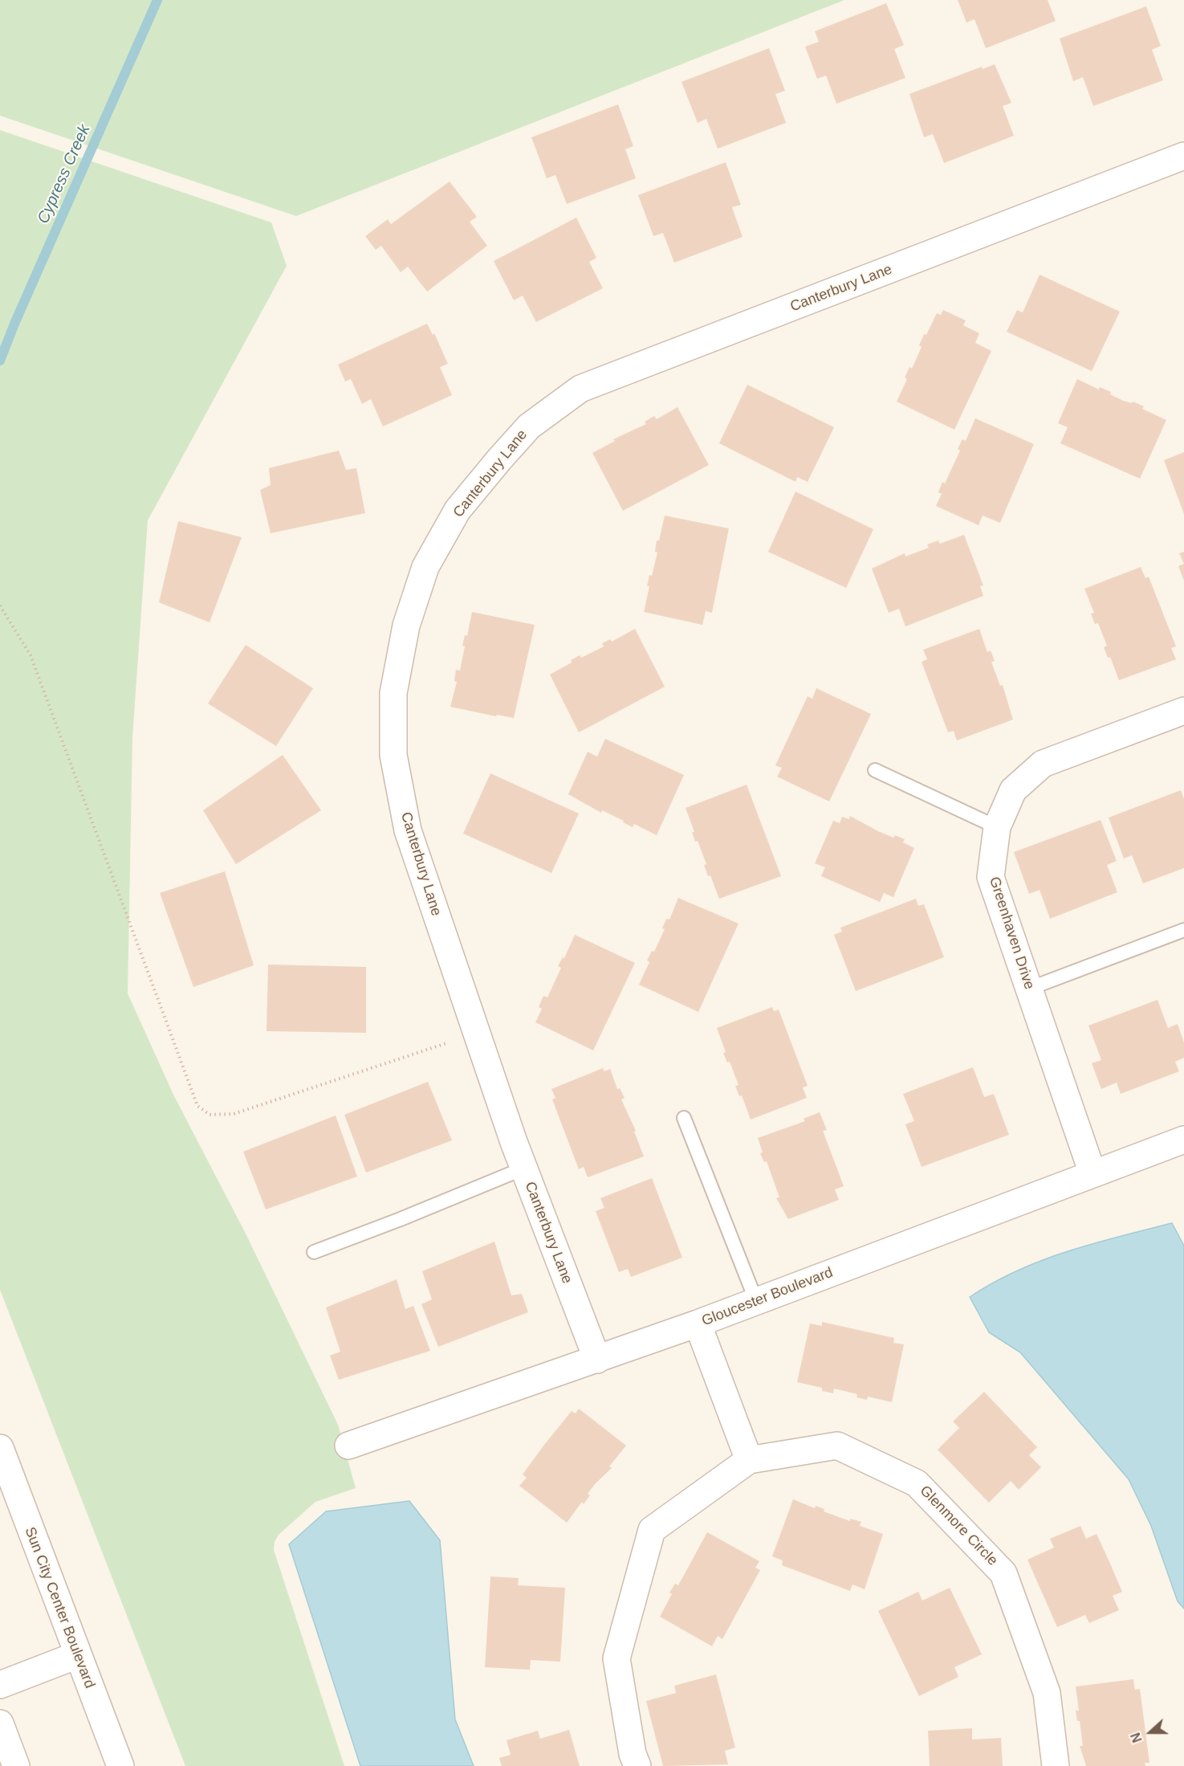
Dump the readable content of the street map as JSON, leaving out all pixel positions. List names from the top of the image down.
{
  "streets": {
    "street": [
      "Canterbury Lane",
      "Greenhaven Drive",
      "Gloucester Boulevard",
      "Glenmore Circle",
      "Sun City Center Boulevard"
    ]
  },
  "crossings": [
    ["Canterbury Lane", "Gloucester Boulevard"],
    ["Greenhaven Drive", "Gloucester Boulevard"]
  ],
  "water": ["Cypress Creek"],
  "north": "left"
}
